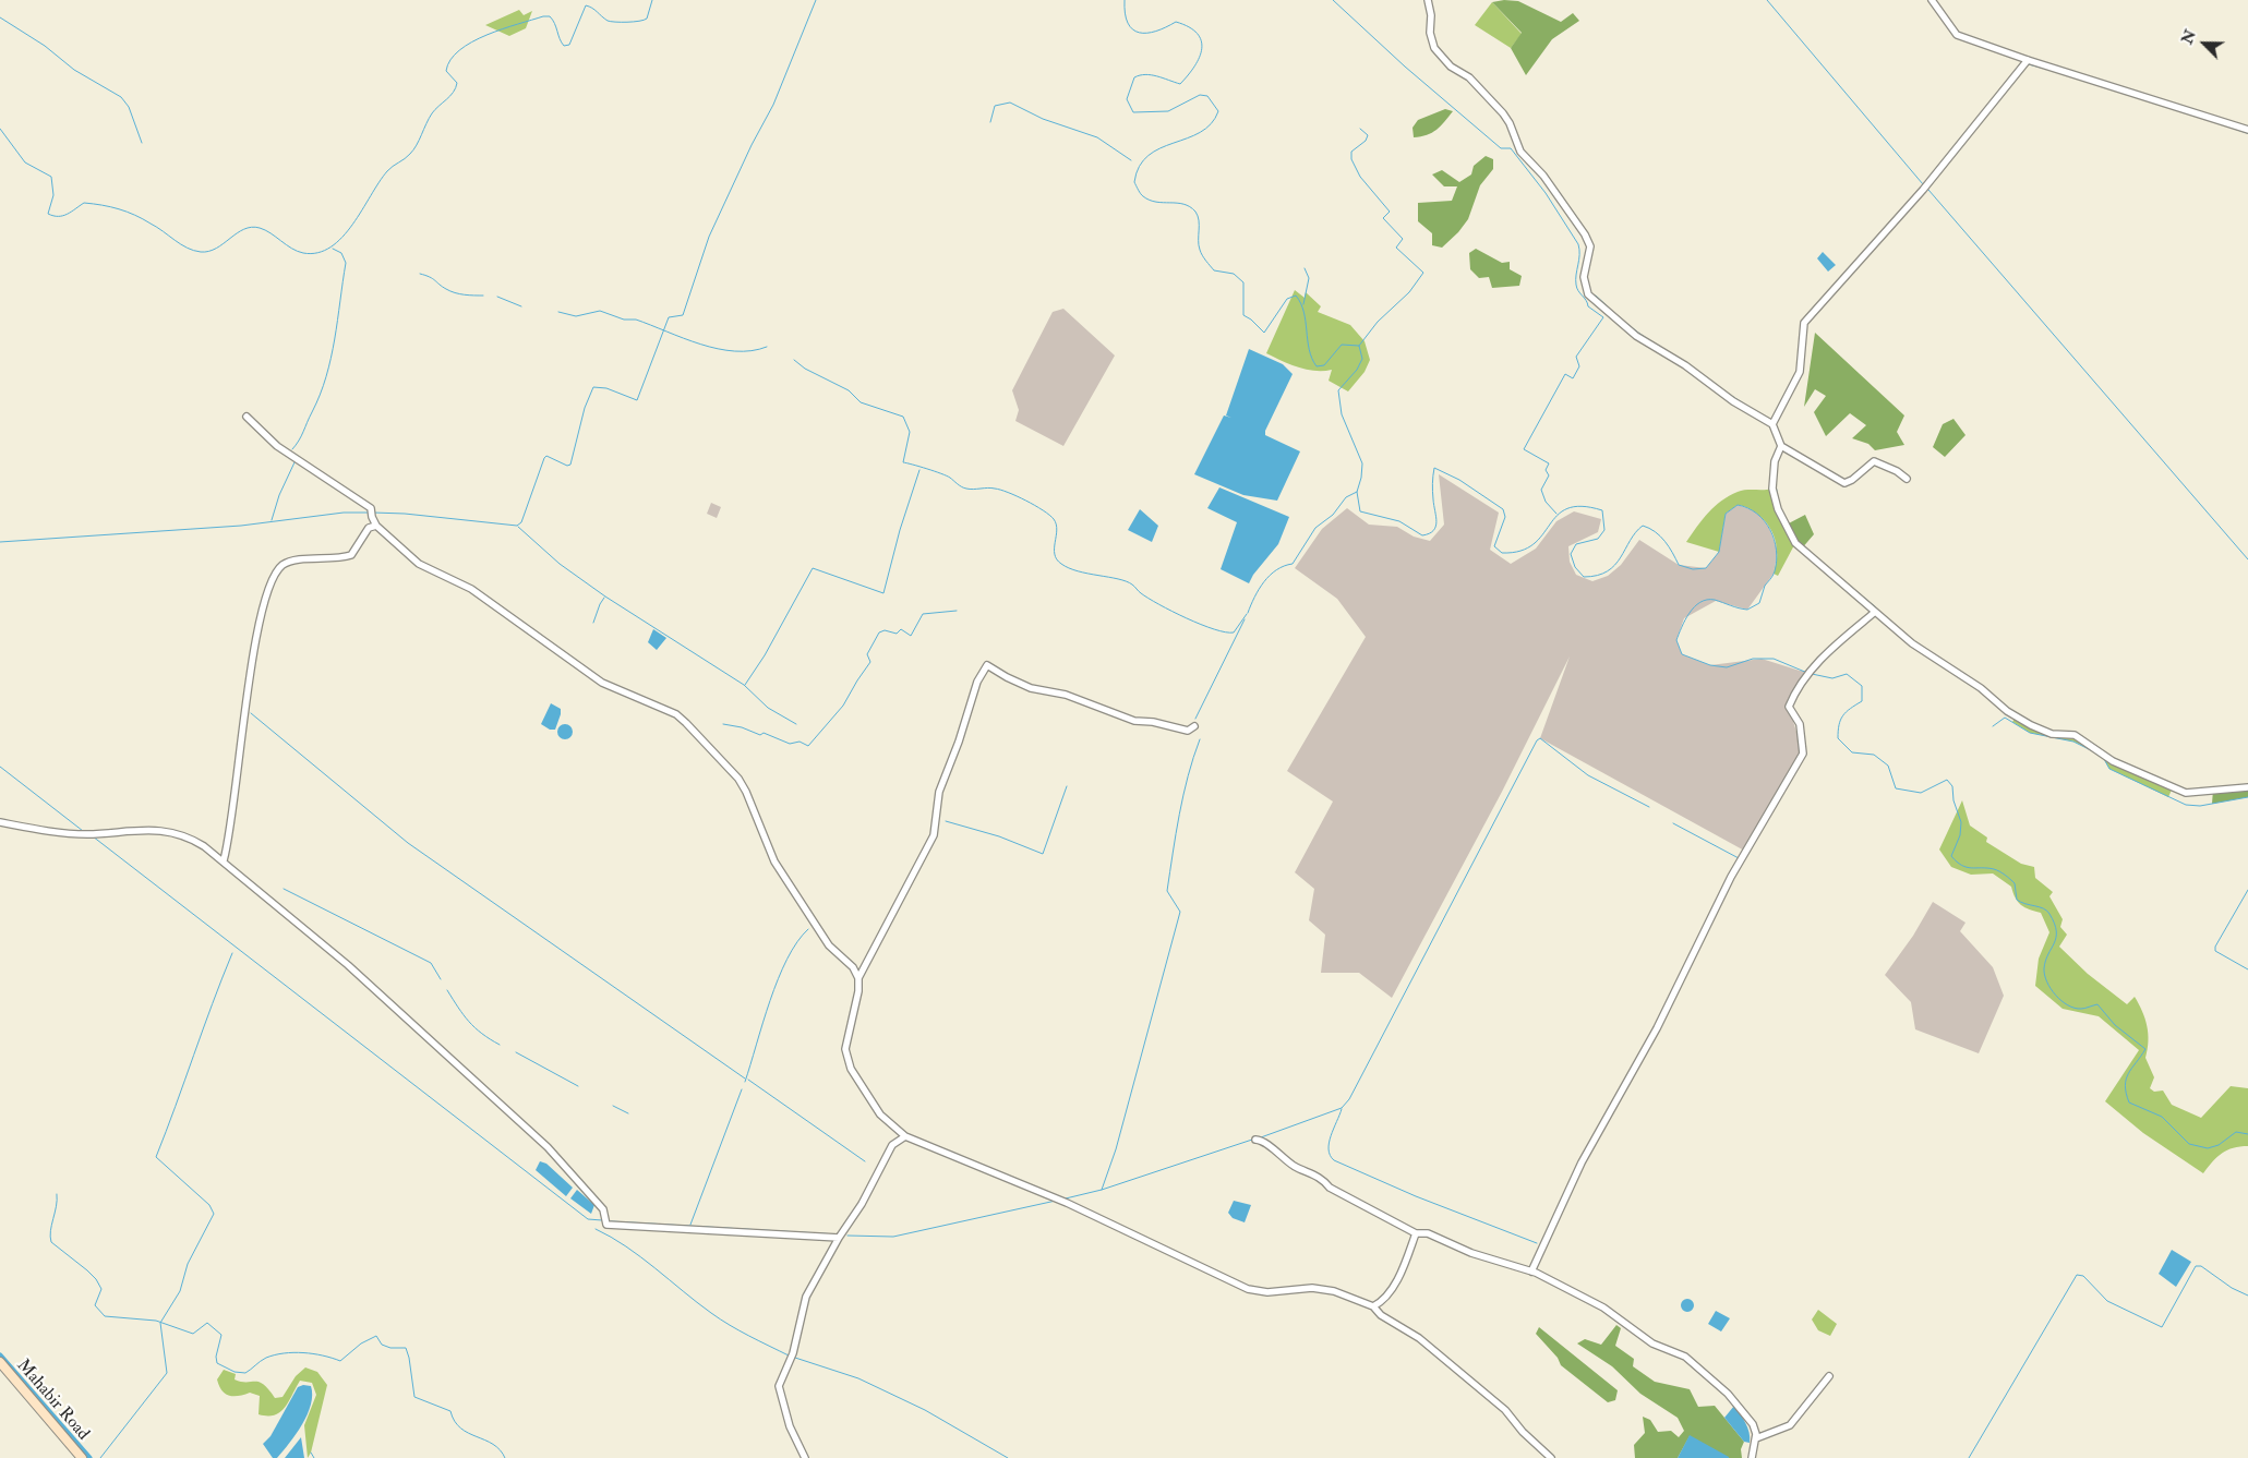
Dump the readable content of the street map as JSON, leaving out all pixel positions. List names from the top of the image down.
{
  "streets": {
    "street": ["Mahabir Road"]
  },
  "north": "top left"
}
